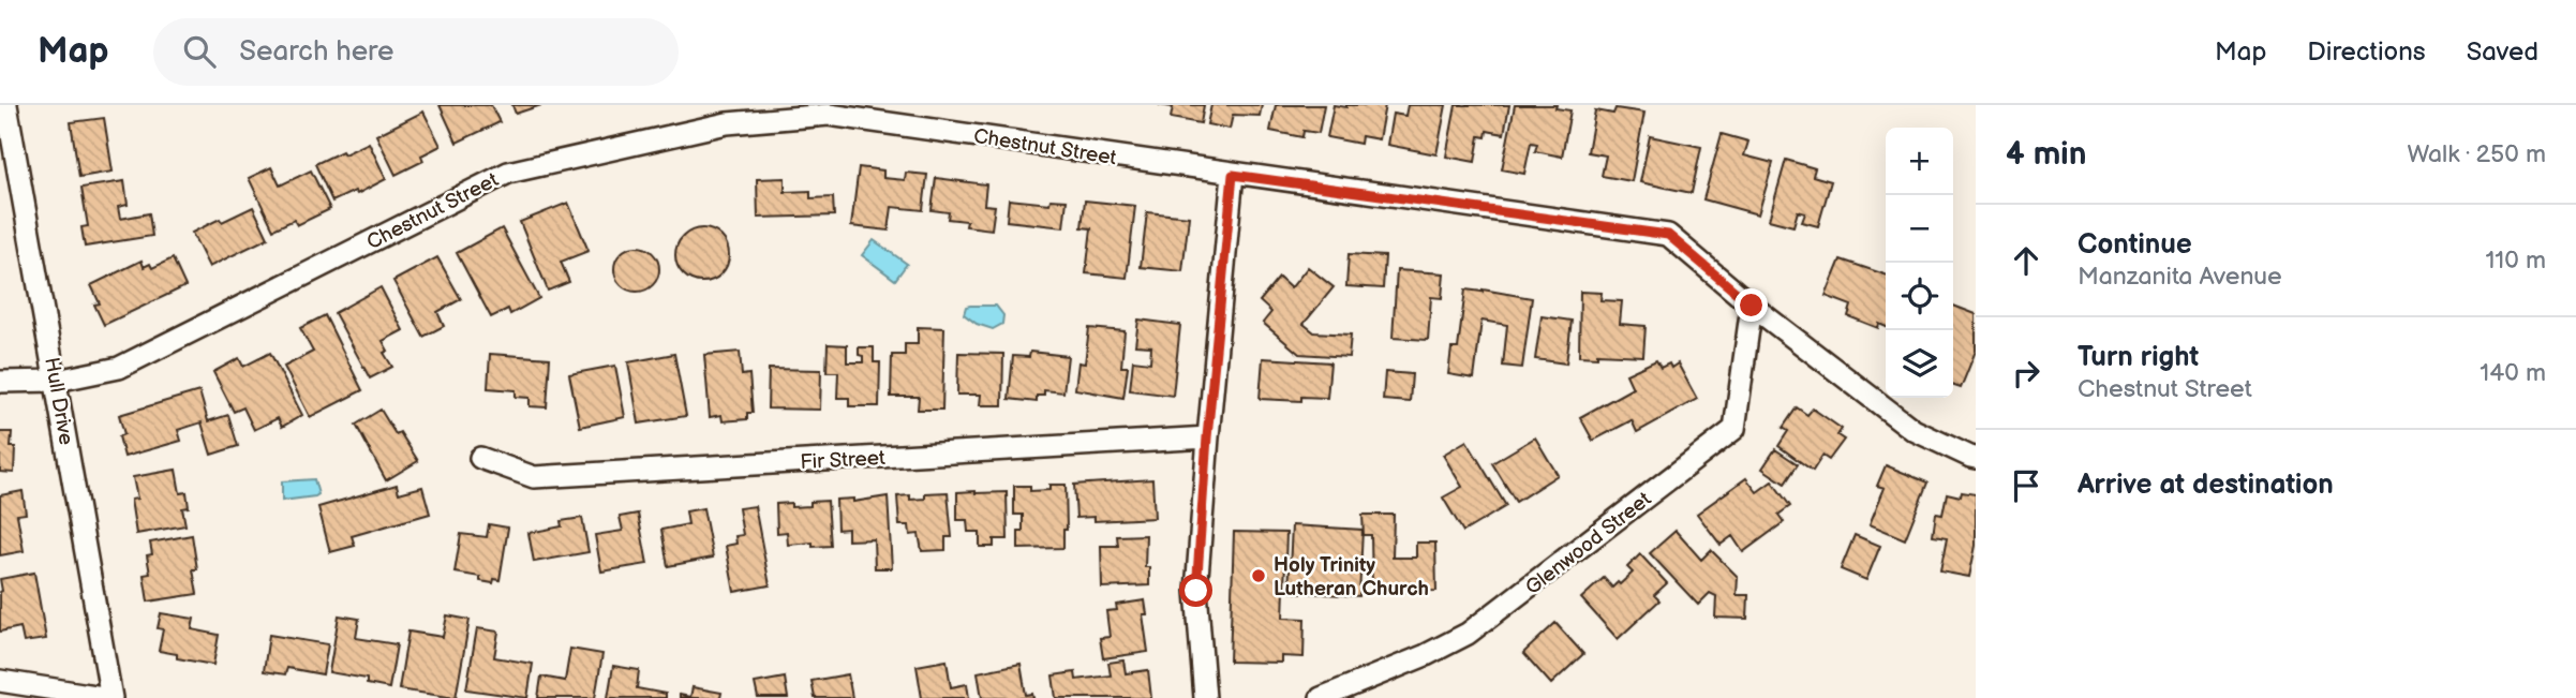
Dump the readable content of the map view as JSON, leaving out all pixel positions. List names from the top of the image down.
{
  "streets": {
    "street": [
      "Chestnut Street",
      "Hull Drive",
      "Fir Street",
      "Glenwood Street"
    ]
  },
  "crossings": [
    ["Chestnut Street", "Hull Drive"],
    ["Chestnut Street", "Glenwood Street"]
  ],
  "places": ["Holy Trinity Lutheran Church"],
  "page": {
    "header": "Map",
    "search": "Search here",
    "nav": ["Map", "Directions", "Saved"],
    "heading": ["4 min", "Walk · 250 m"],
    "map_buttons": ["+", "−"],
    "list": [
      ["Continue", "Manzanita Avenue", "110 m"],
      ["Turn right", "Chestnut Street", "140 m"],
      "Arrive at destination"
    ]
  }
}
